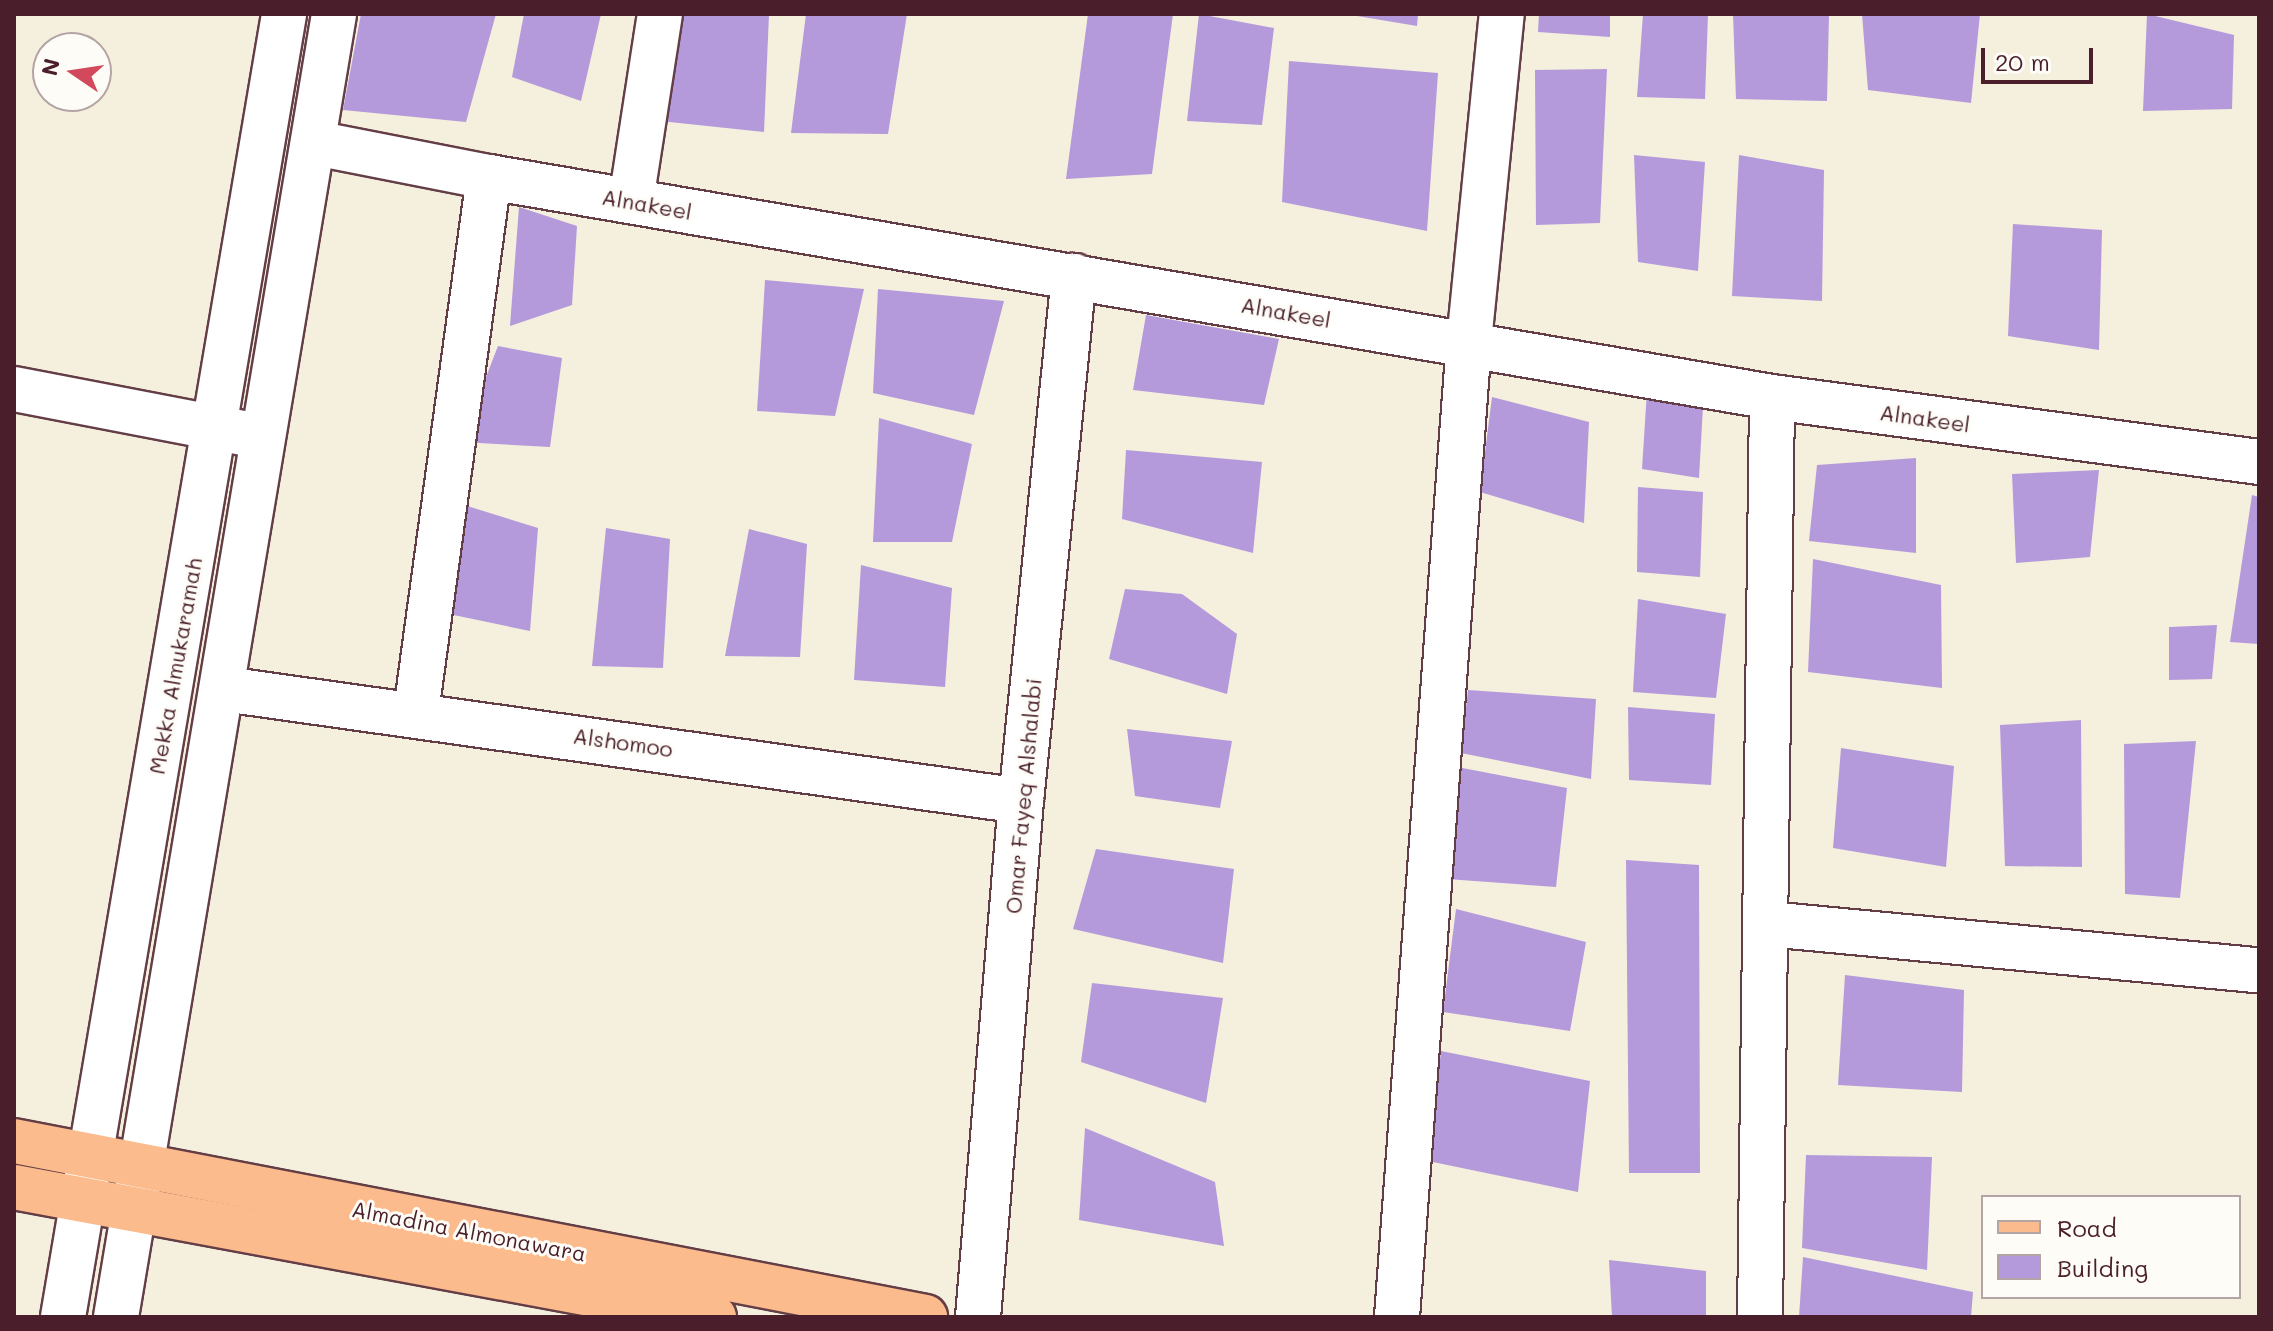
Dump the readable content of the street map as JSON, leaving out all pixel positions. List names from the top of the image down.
{
  "streets": {
    "main road": ["Almadina Almonawara"],
    "street": [
      "Alnakeel",
      "Mekka Almukaramah",
      "Alshomoo",
      "Omar Fayeq Alshalabi"
    ]
  },
  "crossings": [
    ["Alnakeel", "Omar Fayeq Alshalabi"],
    ["Mekka Almukaramah", "Almadina Almonawara"],
    ["Alshomoo", "Omar Fayeq Alshalabi"]
  ],
  "legend": ["Road", "Building"],
  "scale_bar": "20 m",
  "north": "left"
}
